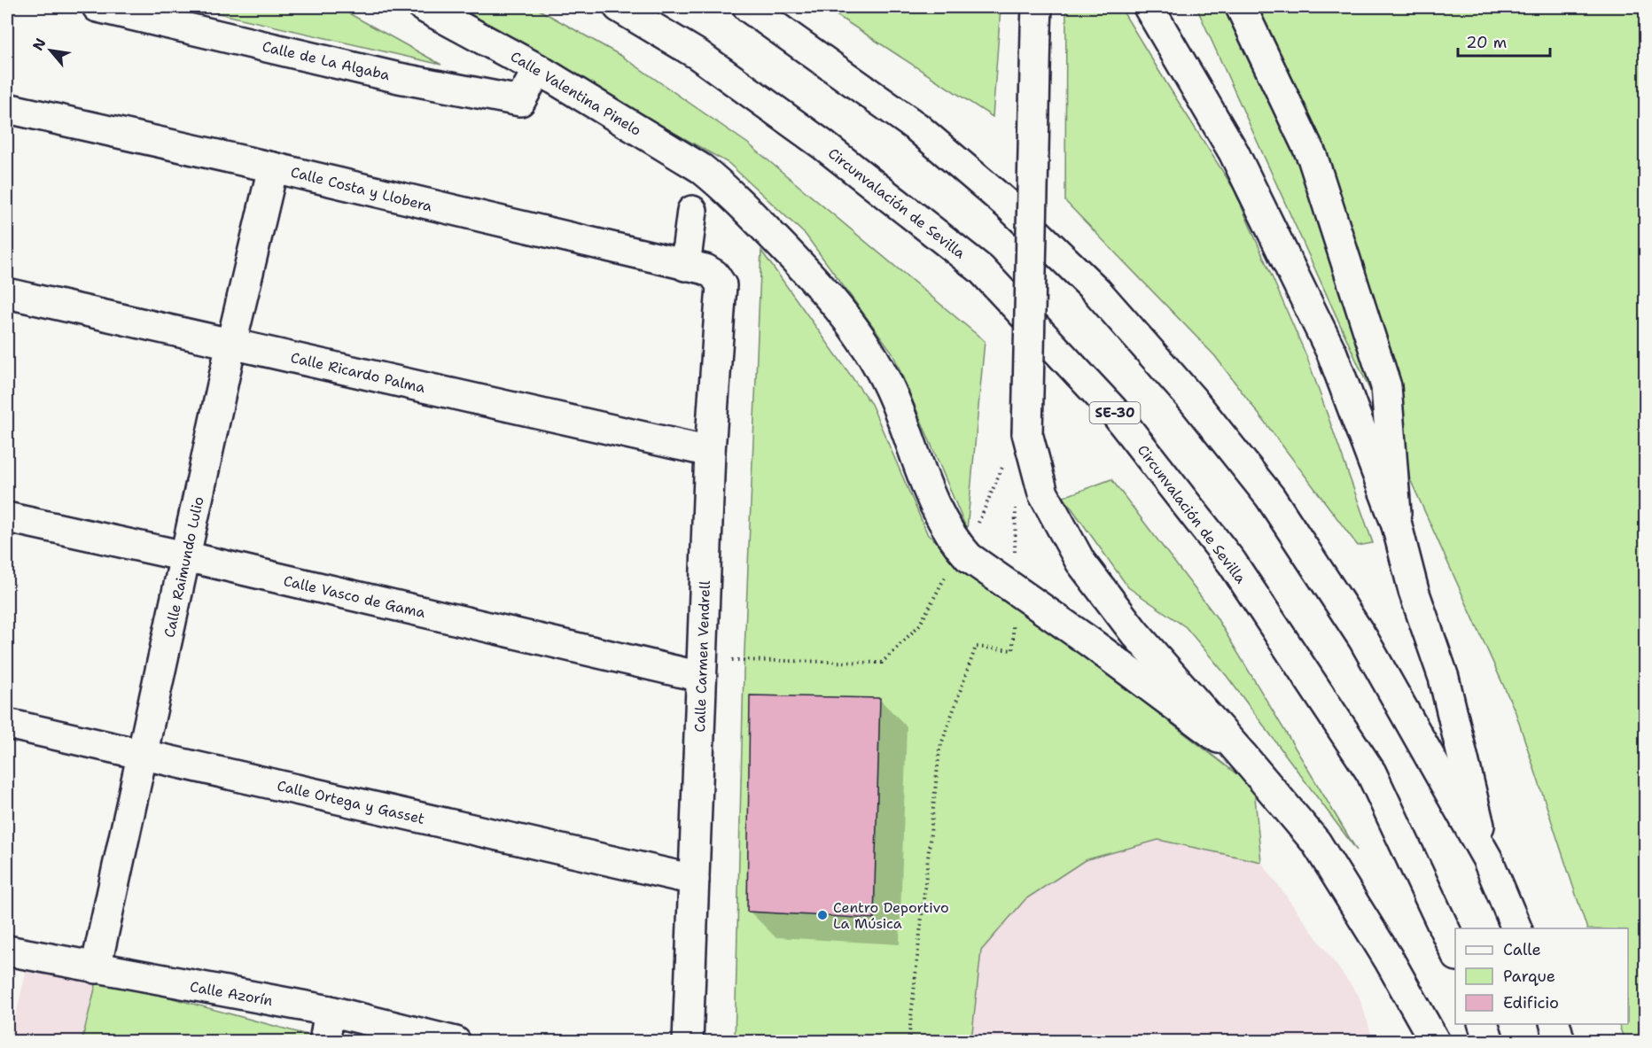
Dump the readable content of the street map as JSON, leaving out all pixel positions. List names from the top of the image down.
{
  "streets": {
    "main road": [
      "Calle de La Algaba",
      "Calle Valentina Pinelo",
      "Calle Costa y Llobera",
      "Circunvalación de Sevilla",
      "Calle Ricardo Palma",
      "SE-30",
      "Calle Raimundo Lulio",
      "Calle Vasco de Gama",
      "Calle Carmen Vendrell",
      "Calle Ortega y Gasset",
      "Calle Azorín"
    ]
  },
  "crossings": [
    ["Calle de La Algaba", "Calle Valentina Pinelo"],
    ["Calle Costa y Llobera", "Calle Raimundo Lulio"],
    ["Calle Costa y Llobera", "Calle Carmen Vendrell"],
    ["Calle Ricardo Palma", "Calle Raimundo Lulio"],
    ["Calle Ricardo Palma", "Calle Carmen Vendrell"],
    ["Calle Raimundo Lulio", "Calle Vasco de Gama"],
    ["Calle Raimundo Lulio", "Calle Ortega y Gasset"],
    ["Calle Raimundo Lulio", "Calle Azorín"],
    ["Calle Vasco de Gama", "Calle Carmen Vendrell"],
    ["Calle Carmen Vendrell", "Calle Ortega y Gasset"]
  ],
  "places": ["Centro Deportivo La Música"],
  "legend": ["Calle", "Parque", "Edificio"],
  "scale_bar": "20 m",
  "north": "top left"
}
